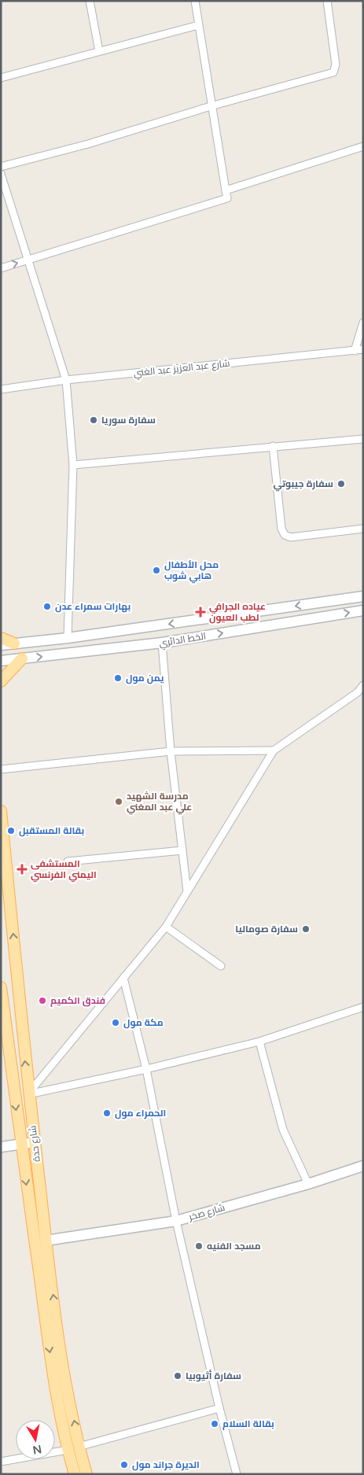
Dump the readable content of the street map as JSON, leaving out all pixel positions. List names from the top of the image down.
{
  "streets": {
    "main road": ["الخط الدائري", "شارع حدة", "شارع صخر"],
    "street": ["شارع عبد العزيز عبد الغني"]
  },
  "crossings": [
    ["شارع حدة", "شارع صخر"]
  ],
  "places": {
    "other": [
      "سفارة سوريا",
      "سفارة جيبوتي",
      "محل الأطفال هابي شوب",
      "بهارات سمراء عدن",
      "يمن مول",
      "مدرسة الشهيد علي عبد المغني",
      "بقالة المستقبل",
      "سفارة صوماليا",
      "فندق الكميم",
      "مكة مول",
      "الحمراء مول",
      "مسجد الفنيه",
      "سفارة أثيوبيا",
      "بقالة السلام",
      "الديرة جراند مول"
    ],
    "health": ["عياده الجرافي لطب العيون", "المستشفى اليمني الفرنسي"]
  },
  "north": "bottom"
}
